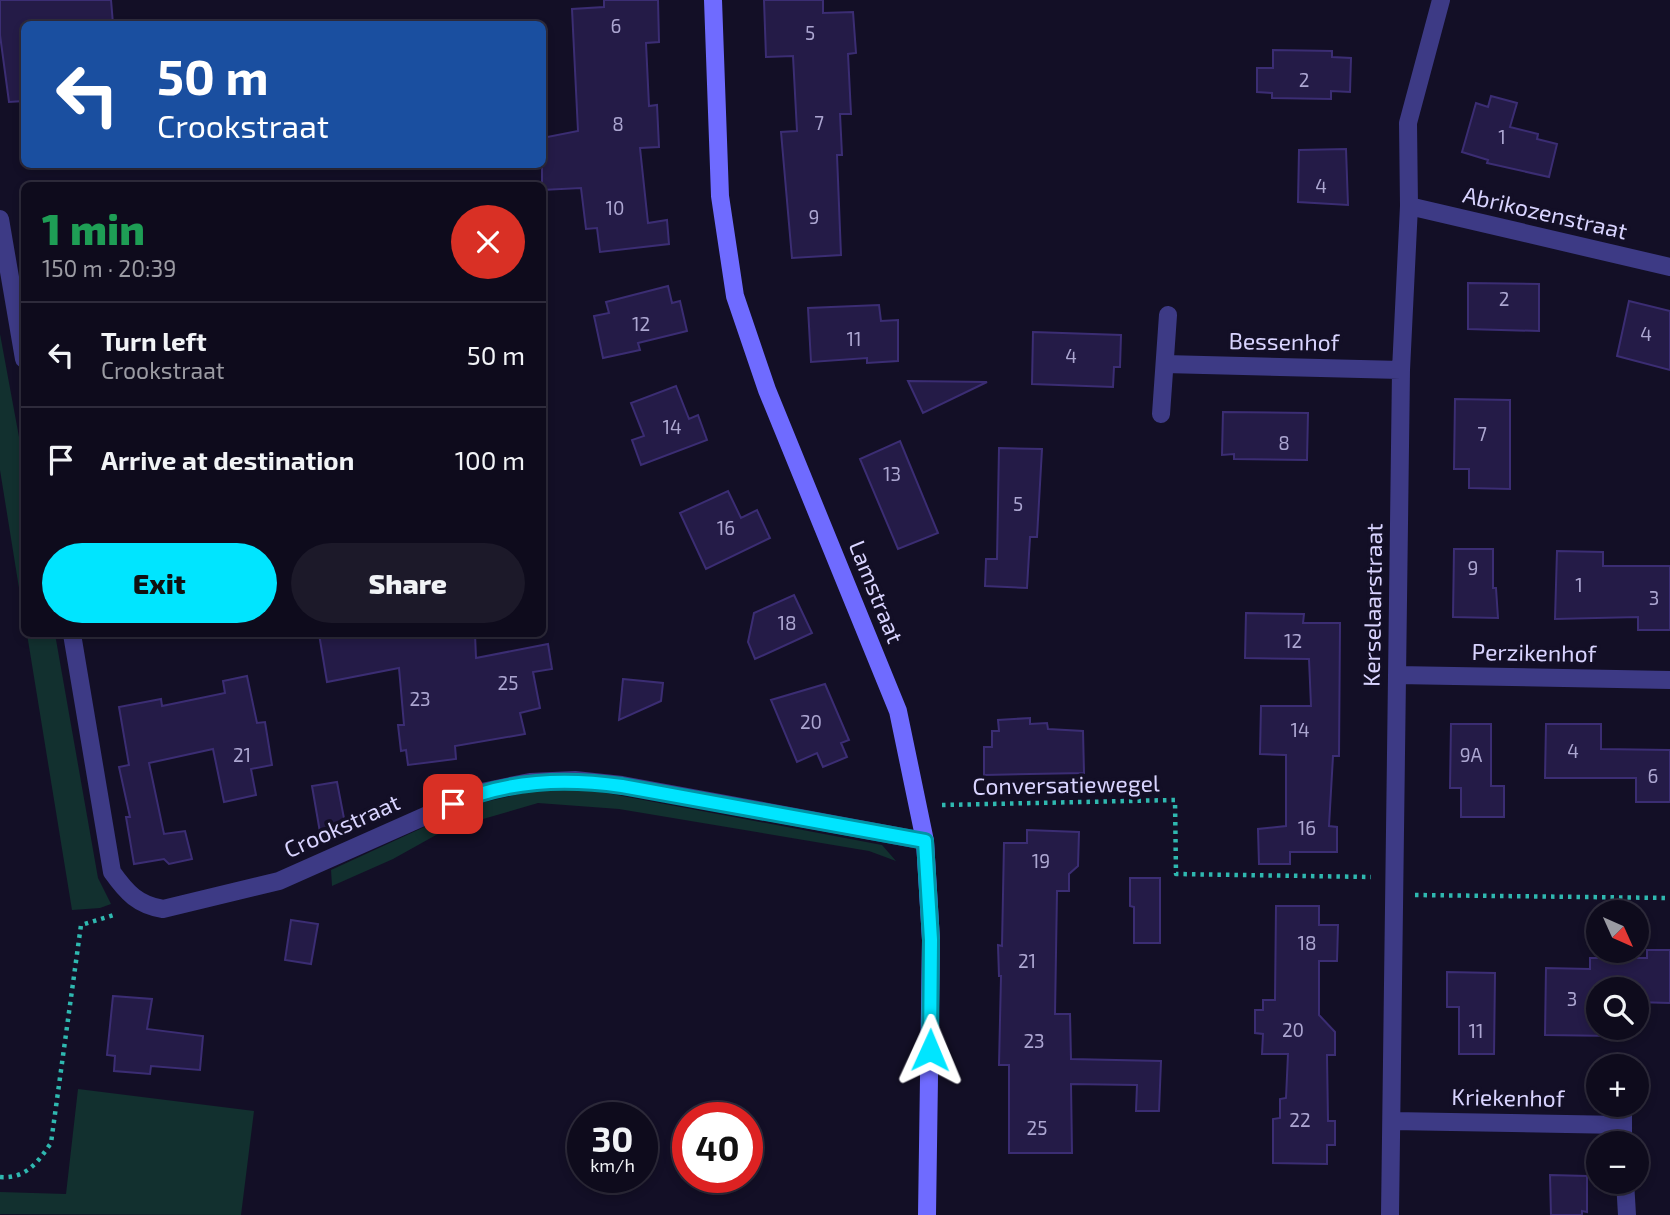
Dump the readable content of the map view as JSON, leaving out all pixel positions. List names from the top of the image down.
{
  "streets": {
    "street": [
      "Abrikozenstraat",
      "Bessenhof",
      "Lamstraat",
      "Kerselaarstraat",
      "Perzikenhof",
      "Crookstraat",
      "Kriekenhof"
    ],
    "path": ["Conversatiewegel"]
  },
  "crossings": [
    ["Abrikozenstraat", "Kerselaarstraat"],
    ["Bessenhof", "Kerselaarstraat"],
    ["Lamstraat", "Conversatiewegel"],
    ["Lamstraat", "Crookstraat"],
    ["Kerselaarstraat", "Perzikenhof"],
    ["Kerselaarstraat", "Conversatiewegel"],
    ["Kerselaarstraat", "Kriekenhof"]
  ],
  "house_numbers": [
    "6",
    "5",
    "2",
    "7",
    "8",
    "1",
    "4",
    "10",
    "9",
    "2",
    "12",
    "4",
    "11",
    "4",
    "14",
    "7",
    "8",
    "13",
    "5",
    "16",
    "9",
    "1",
    "3",
    "18",
    "12",
    "25",
    "23",
    "20",
    "14",
    "4",
    "21",
    "9A",
    "6",
    "16",
    "19",
    "18",
    "21",
    "3",
    "20",
    "11",
    "23",
    "22",
    "25"
  ],
  "north": "bottom right",
  "page": {
    "turn": ["50 m", "Crookstraat"],
    "heading": ["1 min", "150 m · 20:39"],
    "list": [
      {
        "name": "Turn left",
        "note": "Crookstraat",
        "value": "50 m"
      },
      {
        "name": "Arrive at destination",
        "value": "100 m"
      }
    ],
    "buttons": ["Exit", "Share"],
    "map_buttons": ["+", "−"],
    "speed": "30 km/h",
    "limit": "40"
  }
}
